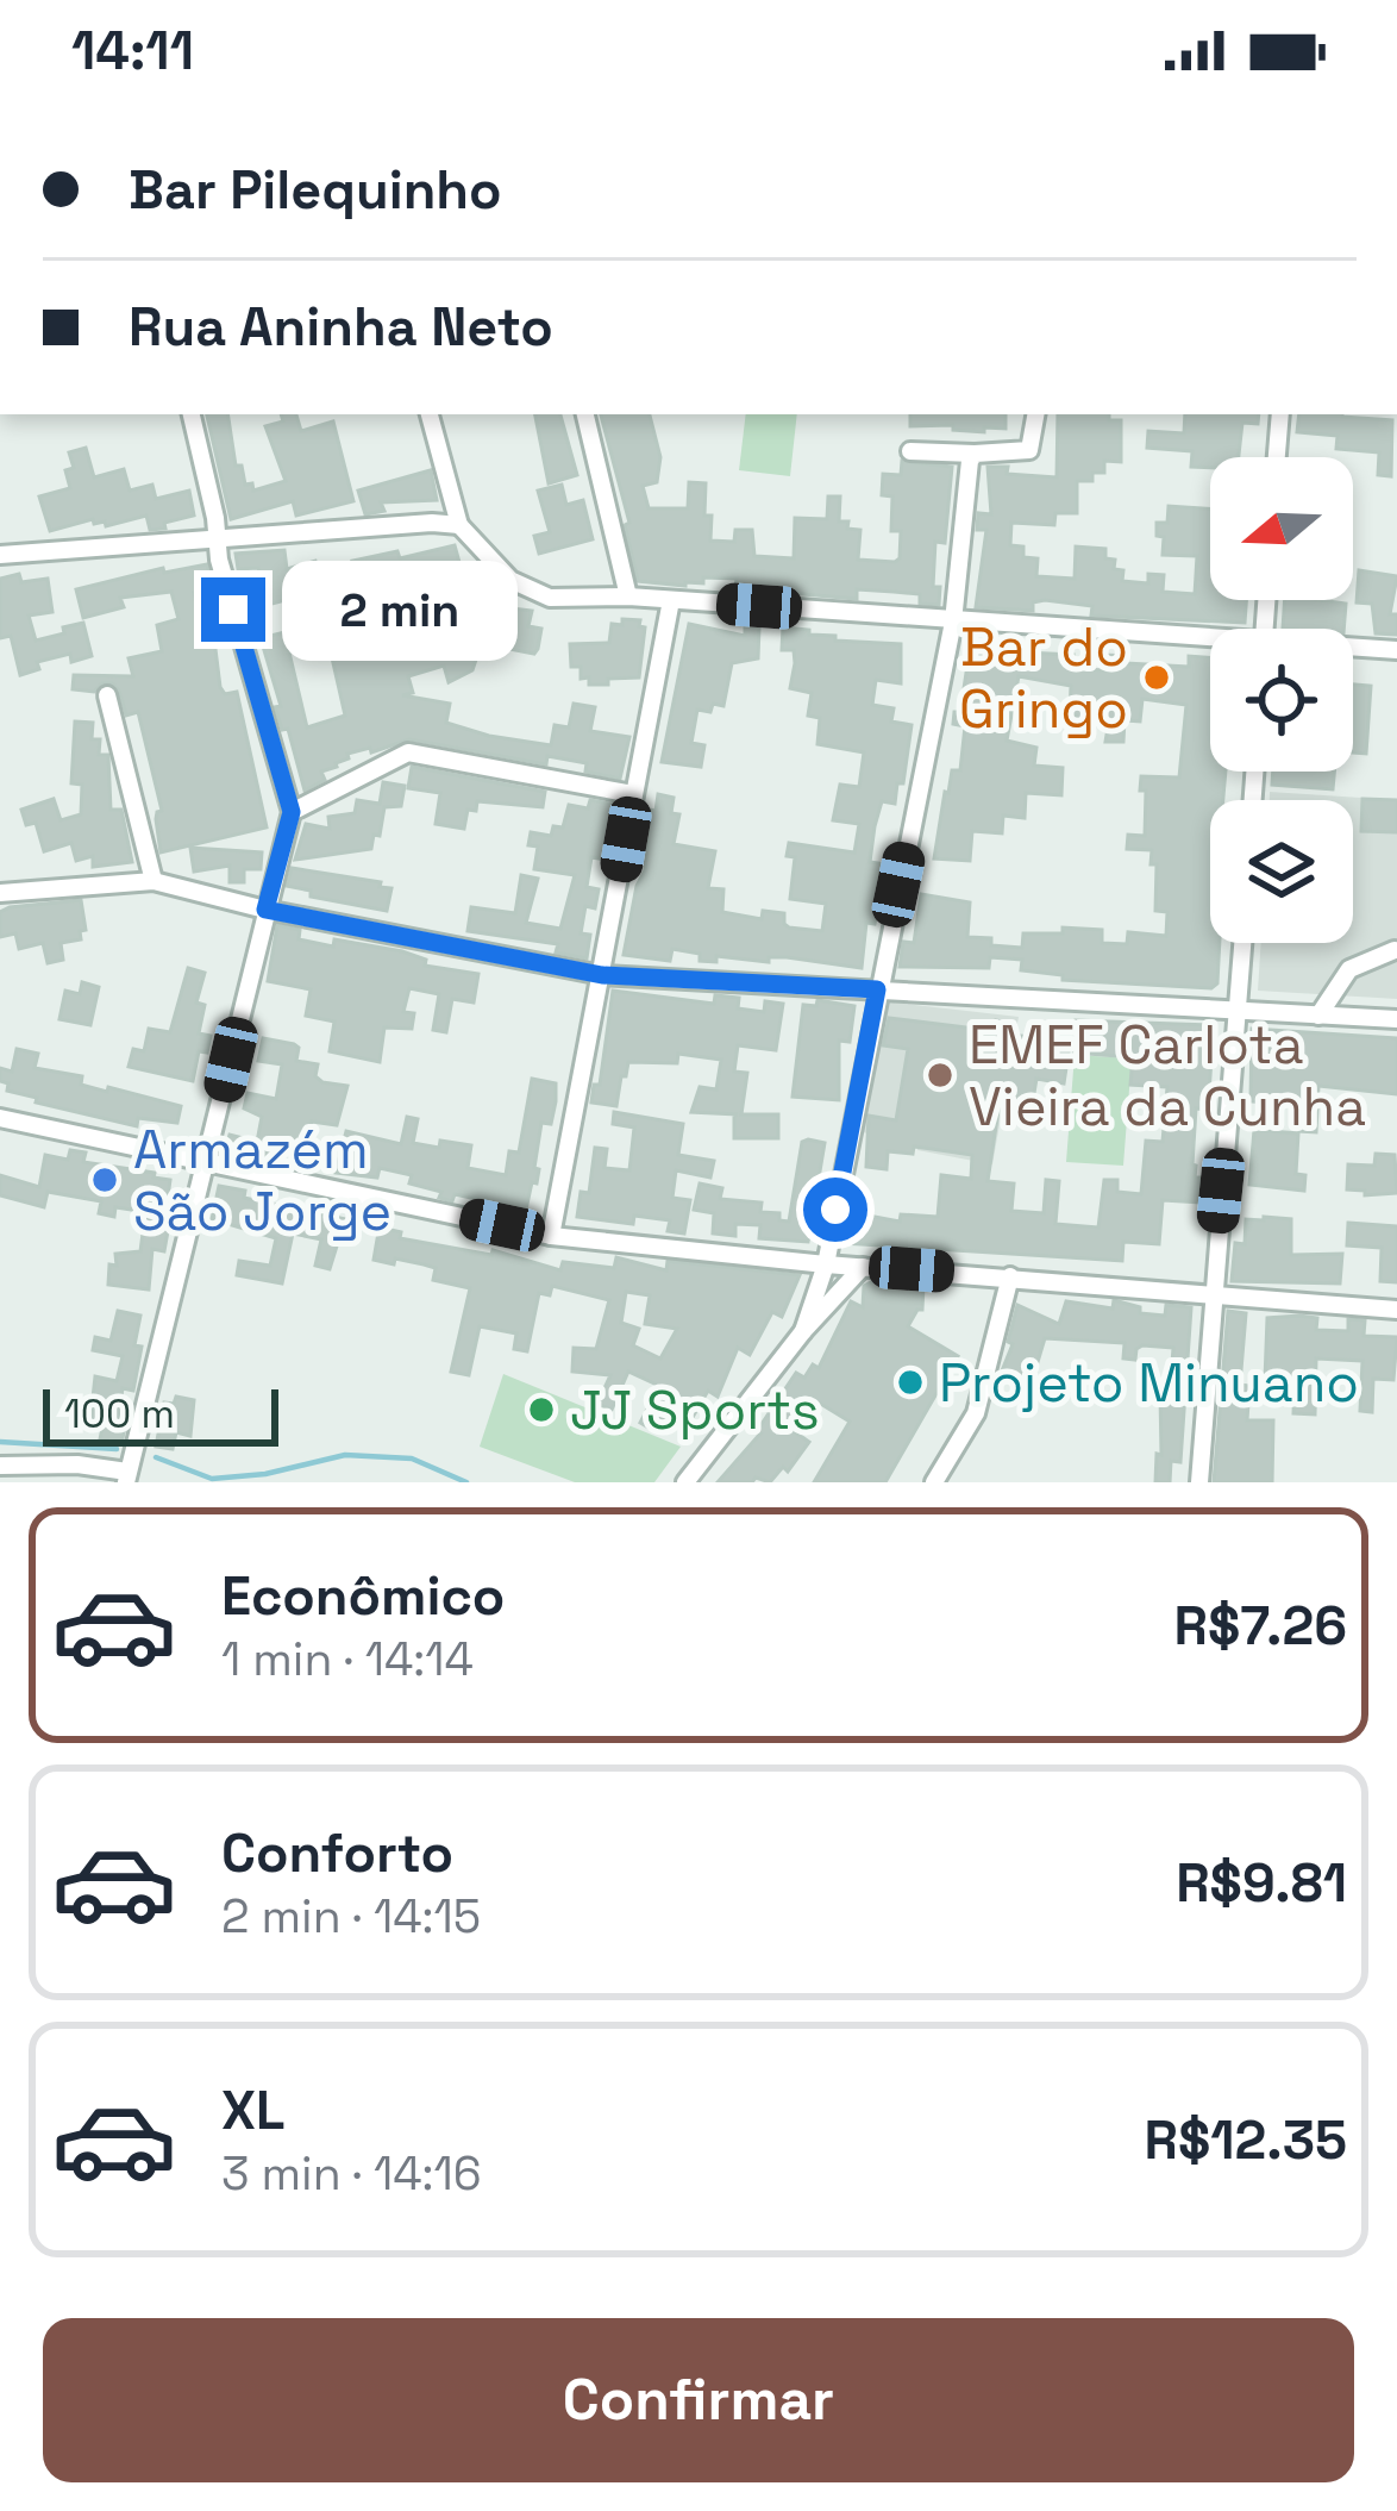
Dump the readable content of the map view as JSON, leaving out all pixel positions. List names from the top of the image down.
{
  "places": [
    "Bar do Gringo",
    "EMEF Carlota Vieira da Cunha",
    "Armazém São Jorge",
    "Projeto Minuano",
    "JJ Sports"
  ],
  "scale_bar": "100 m",
  "north": "left",
  "page": {
    "status": "14:11",
    "banner": ["Bar Pilequinho", "Rua Aninha Neto"],
    "bubble": "2 min",
    "scale": "100 m",
    "list": [
      {
        "name": "Econômico",
        "note": "1 min · 14:14",
        "value": "R$7.26"
      },
      {
        "name": "Conforto",
        "note": "2 min · 14:15",
        "value": "R$9.81"
      },
      {
        "name": "XL",
        "note": "3 min · 14:16",
        "value": "R$12.35"
      }
    ],
    "buttons": "Confirmar"
  }
}
